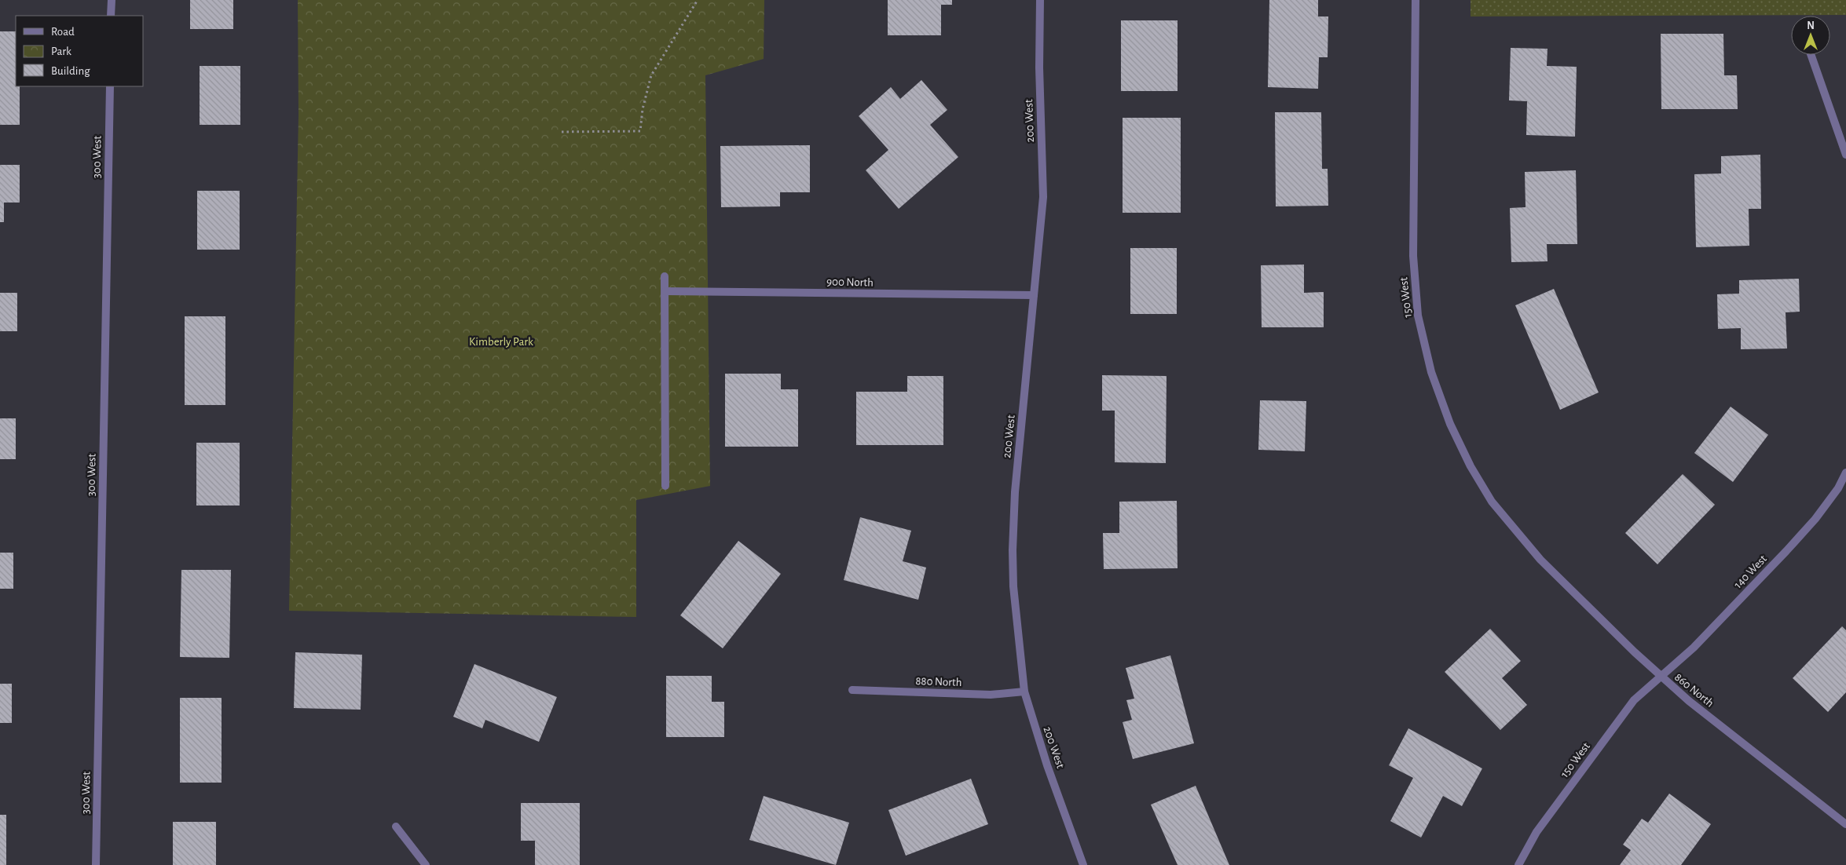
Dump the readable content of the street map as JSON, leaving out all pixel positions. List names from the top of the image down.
{
  "streets": {
    "street": [
      "200 West",
      "300 West",
      "900 North",
      "150 West",
      "140 West",
      "880 North",
      "860 North"
    ]
  },
  "crossings": [
    ["200 West", "900 North"],
    ["200 West", "880 North"],
    ["150 West", "140 West"],
    ["150 West", "860 North"],
    ["140 West", "860 North"]
  ],
  "parks": ["Kimberly Park"],
  "legend": ["Road", "Park", "Building"],
  "north": "top"
}
